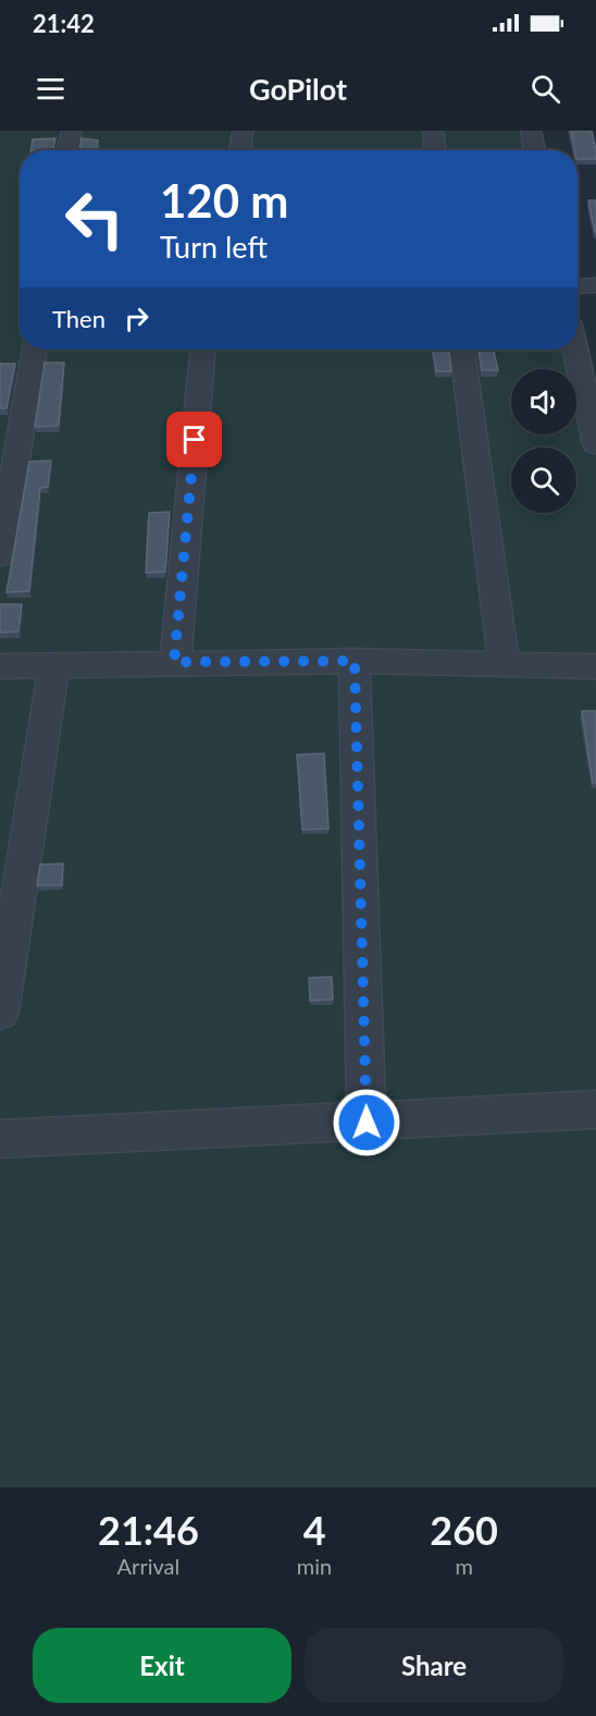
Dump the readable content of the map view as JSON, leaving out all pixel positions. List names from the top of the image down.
{
  "page": {
    "status": "21:42",
    "header": "GoPilot",
    "turn": ["120 m", "Turn left"],
    "then": "Then",
    "eta": [
      "21:46",
      "Arrival",
      "4",
      "min",
      "260",
      "m"
    ],
    "buttons": ["Exit", "Share"]
  }
}
